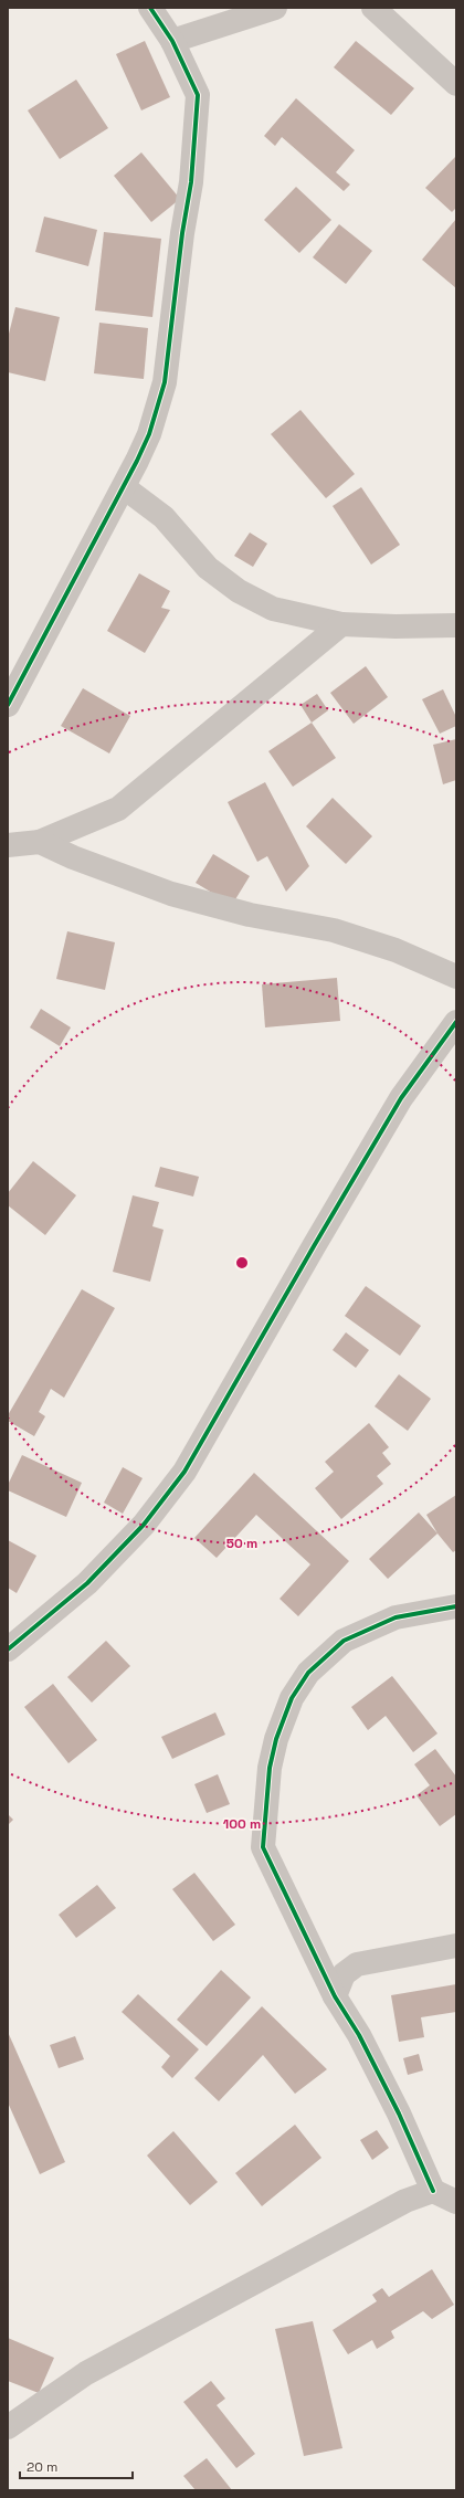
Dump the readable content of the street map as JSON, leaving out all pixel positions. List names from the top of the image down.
{
  "scale_bar": "20 m",
  "rings": ["50 m", "100 m"]
}
